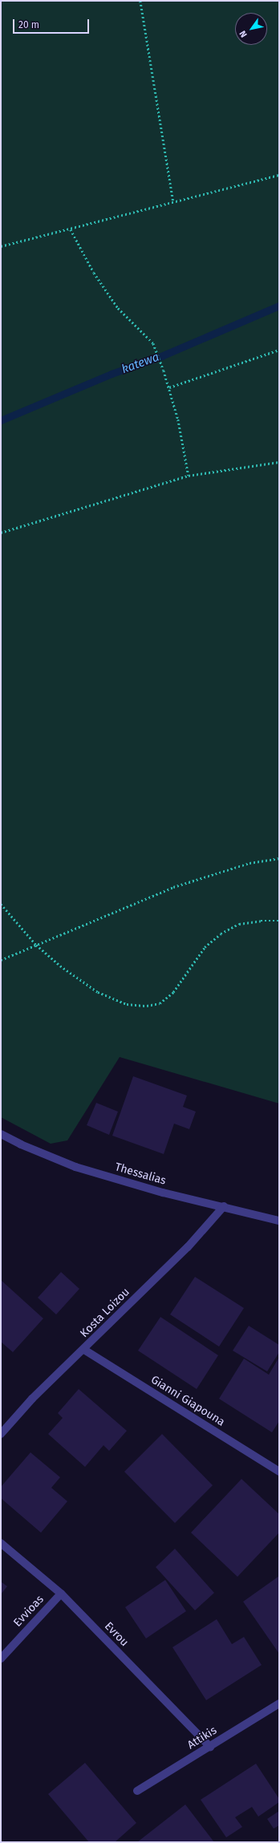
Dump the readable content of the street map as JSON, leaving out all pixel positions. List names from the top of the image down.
{
  "streets": {
    "street": [
      "Thessalias",
      "Kosta Loizou",
      "Gianni Giapouna",
      "Evvioas",
      "Evrou",
      "Attikis"
    ]
  },
  "crossings": [
    ["Thessalias", "Kosta Loizou"],
    ["Kosta Loizou", "Gianni Giapouna"],
    ["Evvioas", "Evrou"],
    ["Evrou", "Attikis"]
  ],
  "water": ["katewa"],
  "scale_bar": "20 m",
  "north": "bottom left"
}
